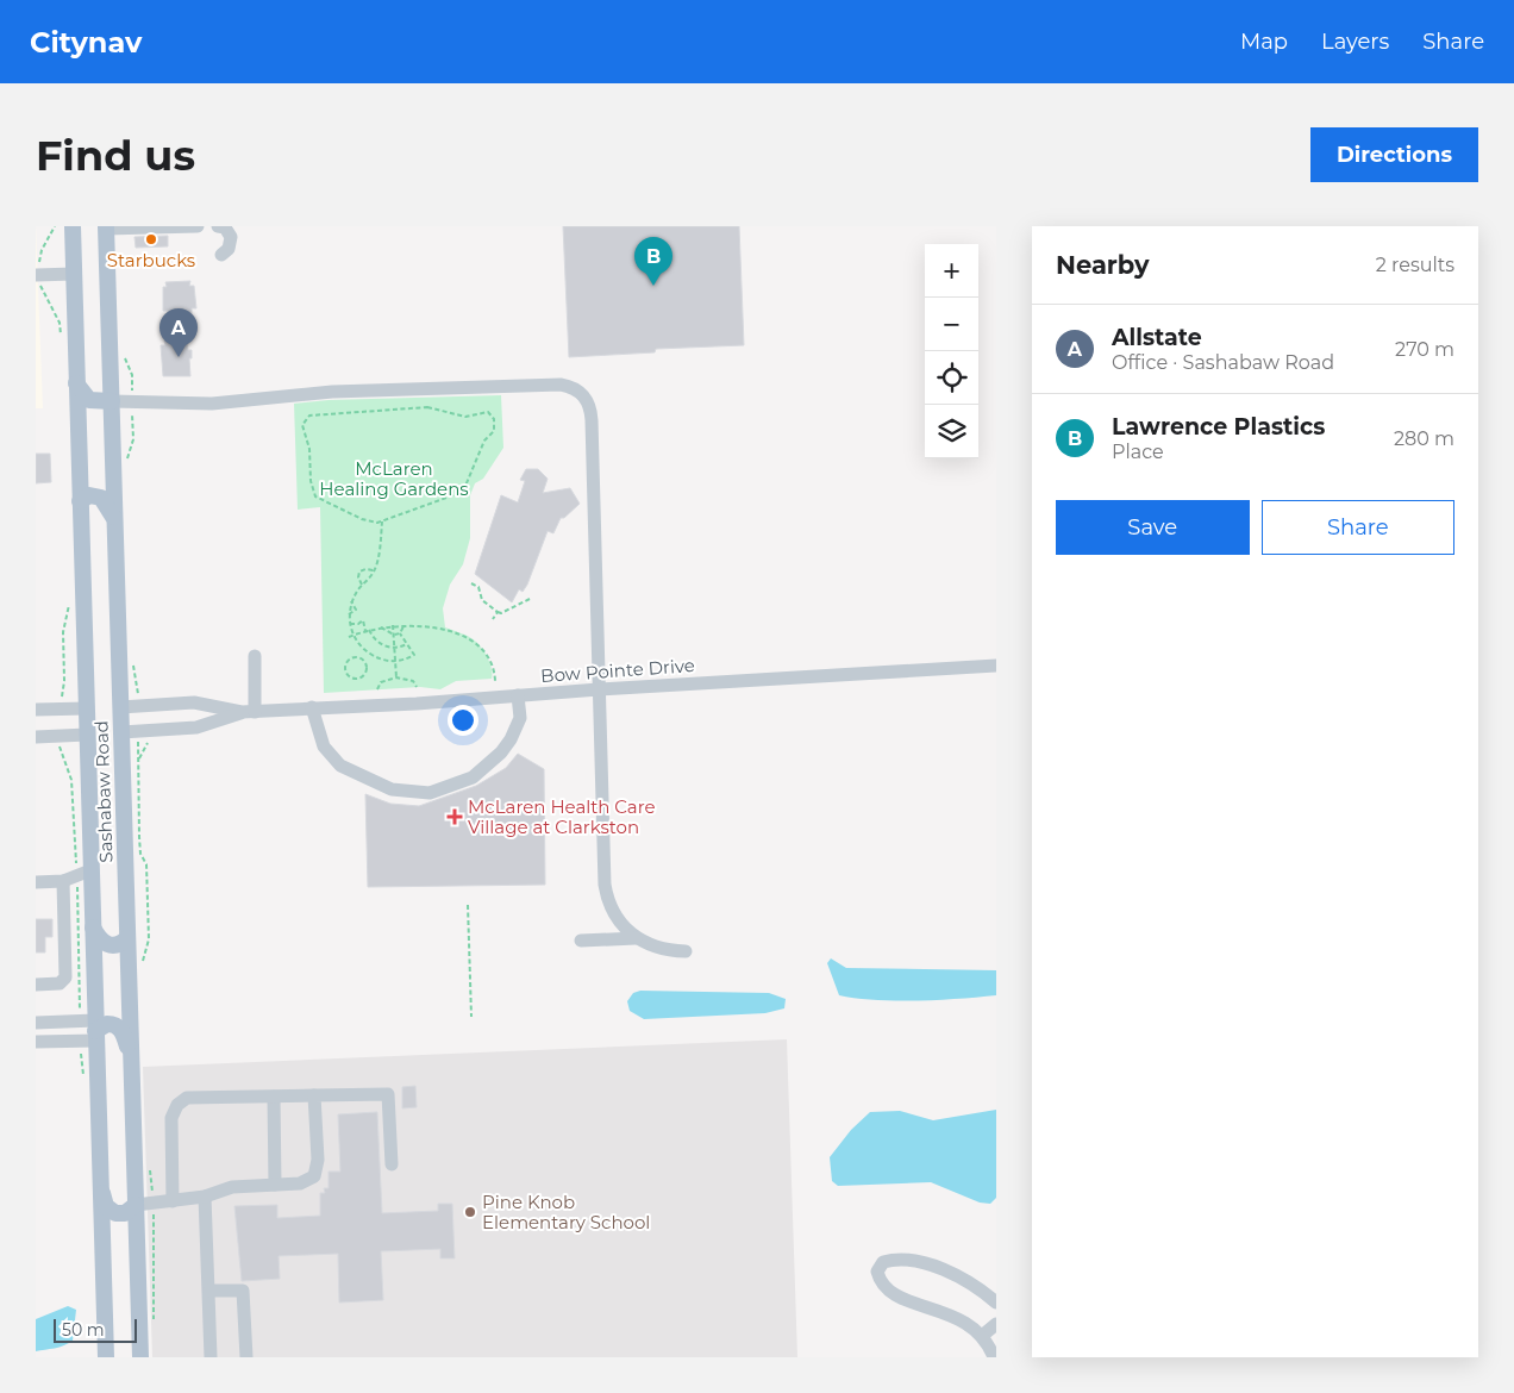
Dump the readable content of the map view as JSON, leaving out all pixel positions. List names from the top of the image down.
{
  "streets": {
    "main road": ["Sashabaw Road"],
    "street": ["Bow Pointe Drive"]
  },
  "crossings": [
    ["Bow Pointe Drive", "Sashabaw Road"]
  ],
  "parks": ["McLaren Healing Gardens"],
  "places": {
    "other": ["Starbucks", "Pine Knob Elementary School"],
    "health": ["McLaren Health Care Village at Clarkston"]
  },
  "scale_bar": "50 m",
  "page": {
    "header": "Citynav",
    "nav": ["Map", "Layers", "Share"],
    "buttons": [
      "Directions",
      ["Save", "Share"]
    ],
    "title": "Find us",
    "heading": ["Nearby", "2 results"],
    "pins": ["B", "A"],
    "map_buttons": ["+", "−"],
    "list": [
      {
        "mark": "A",
        "name": "Allstate",
        "note": "Office · Sashabaw Road",
        "value": "270 m"
      },
      {
        "mark": "B",
        "name": "Lawrence Plastics",
        "note": "Place",
        "value": "280 m"
      }
    ],
    "scale": "50 m"
  }
}
